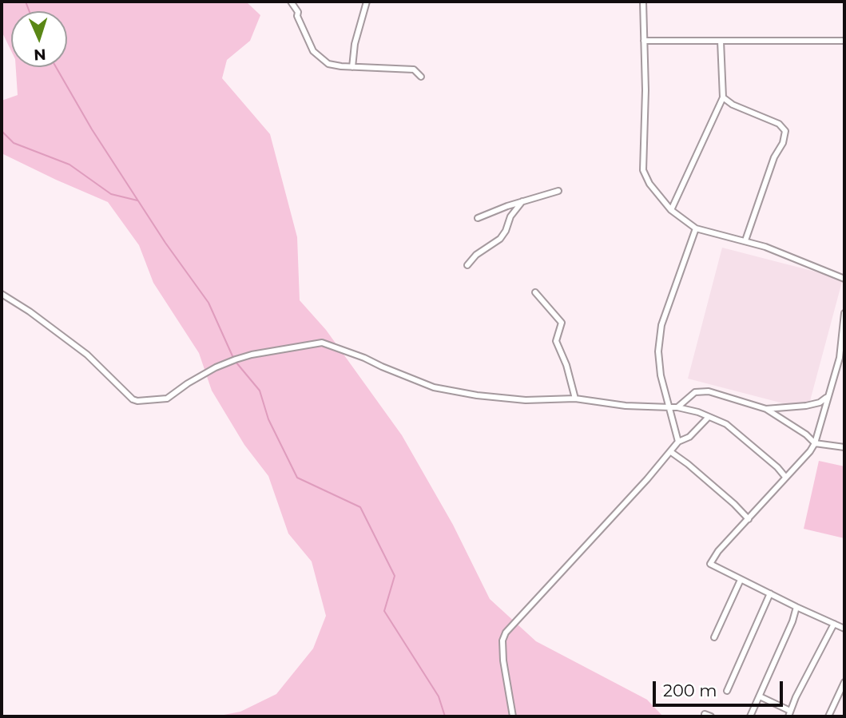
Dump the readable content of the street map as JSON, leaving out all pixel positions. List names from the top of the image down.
{
  "scale_bar": "200 m",
  "north": "bottom"
}
